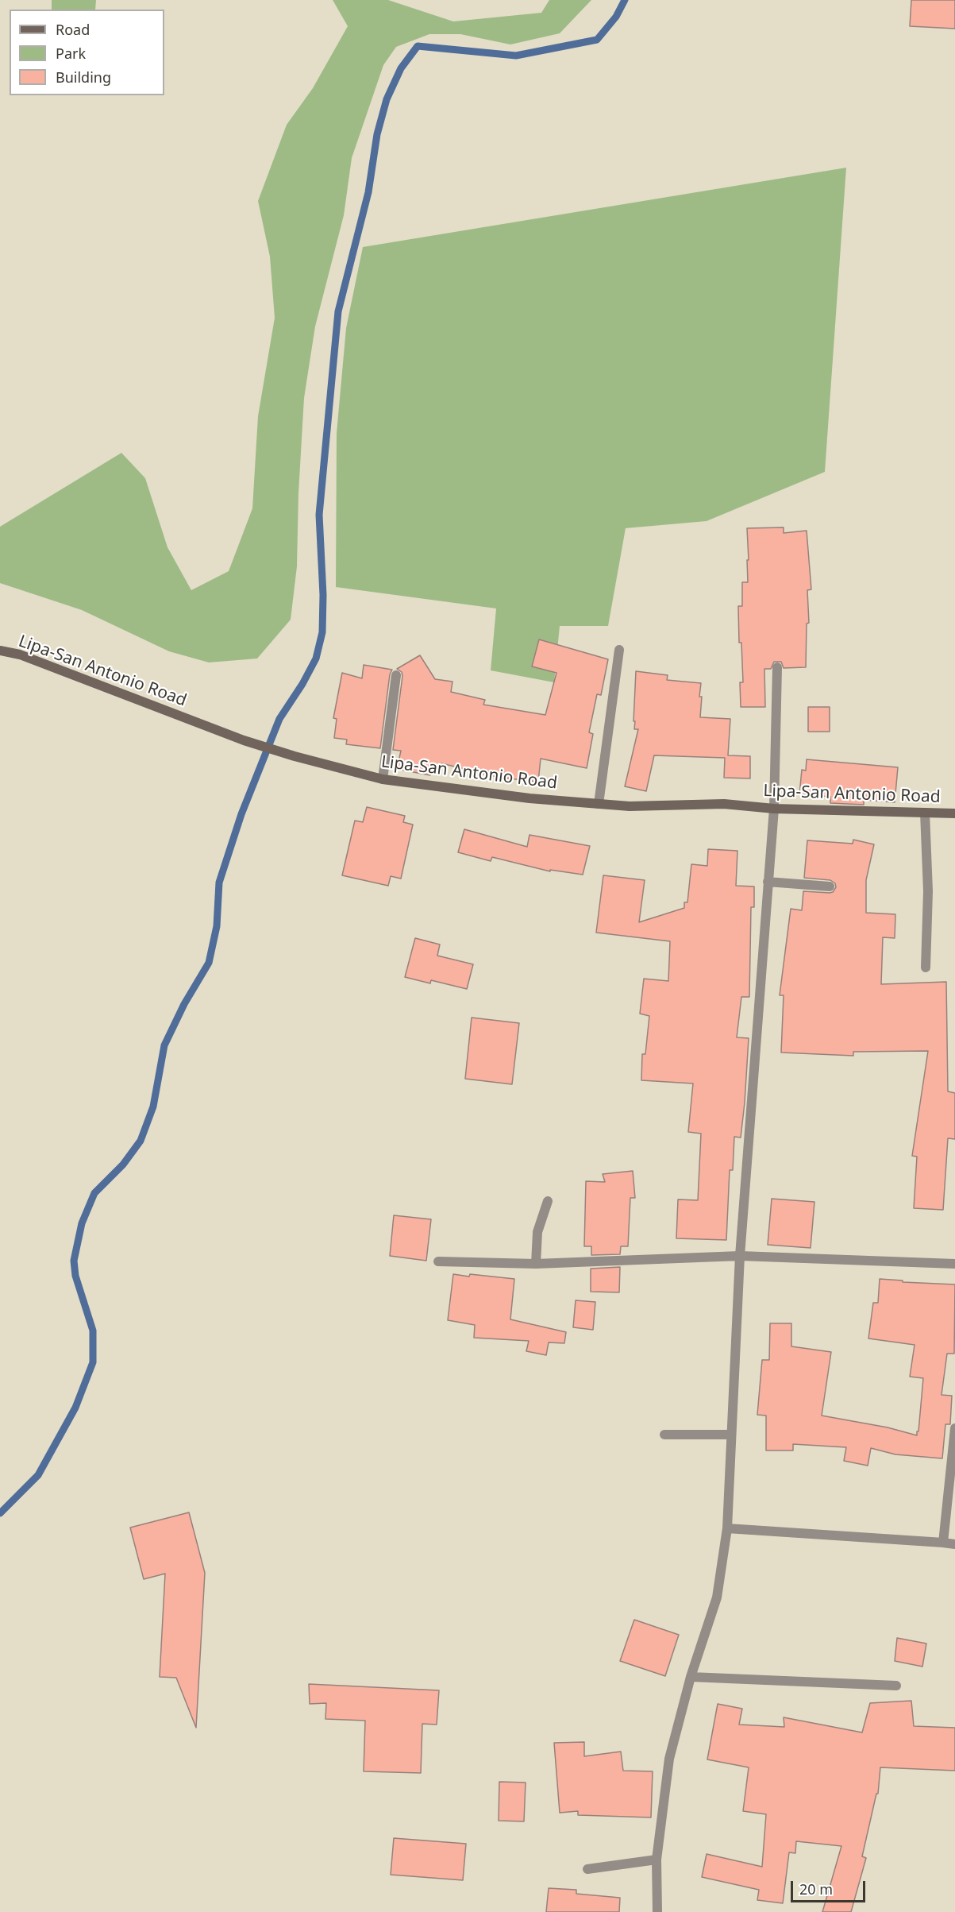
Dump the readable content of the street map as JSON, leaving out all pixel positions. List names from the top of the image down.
{
  "streets": {
    "main road": ["Lipa-San Antonio Road"]
  },
  "legend": ["Road", "Park", "Building"],
  "scale_bar": "20 m"
}
